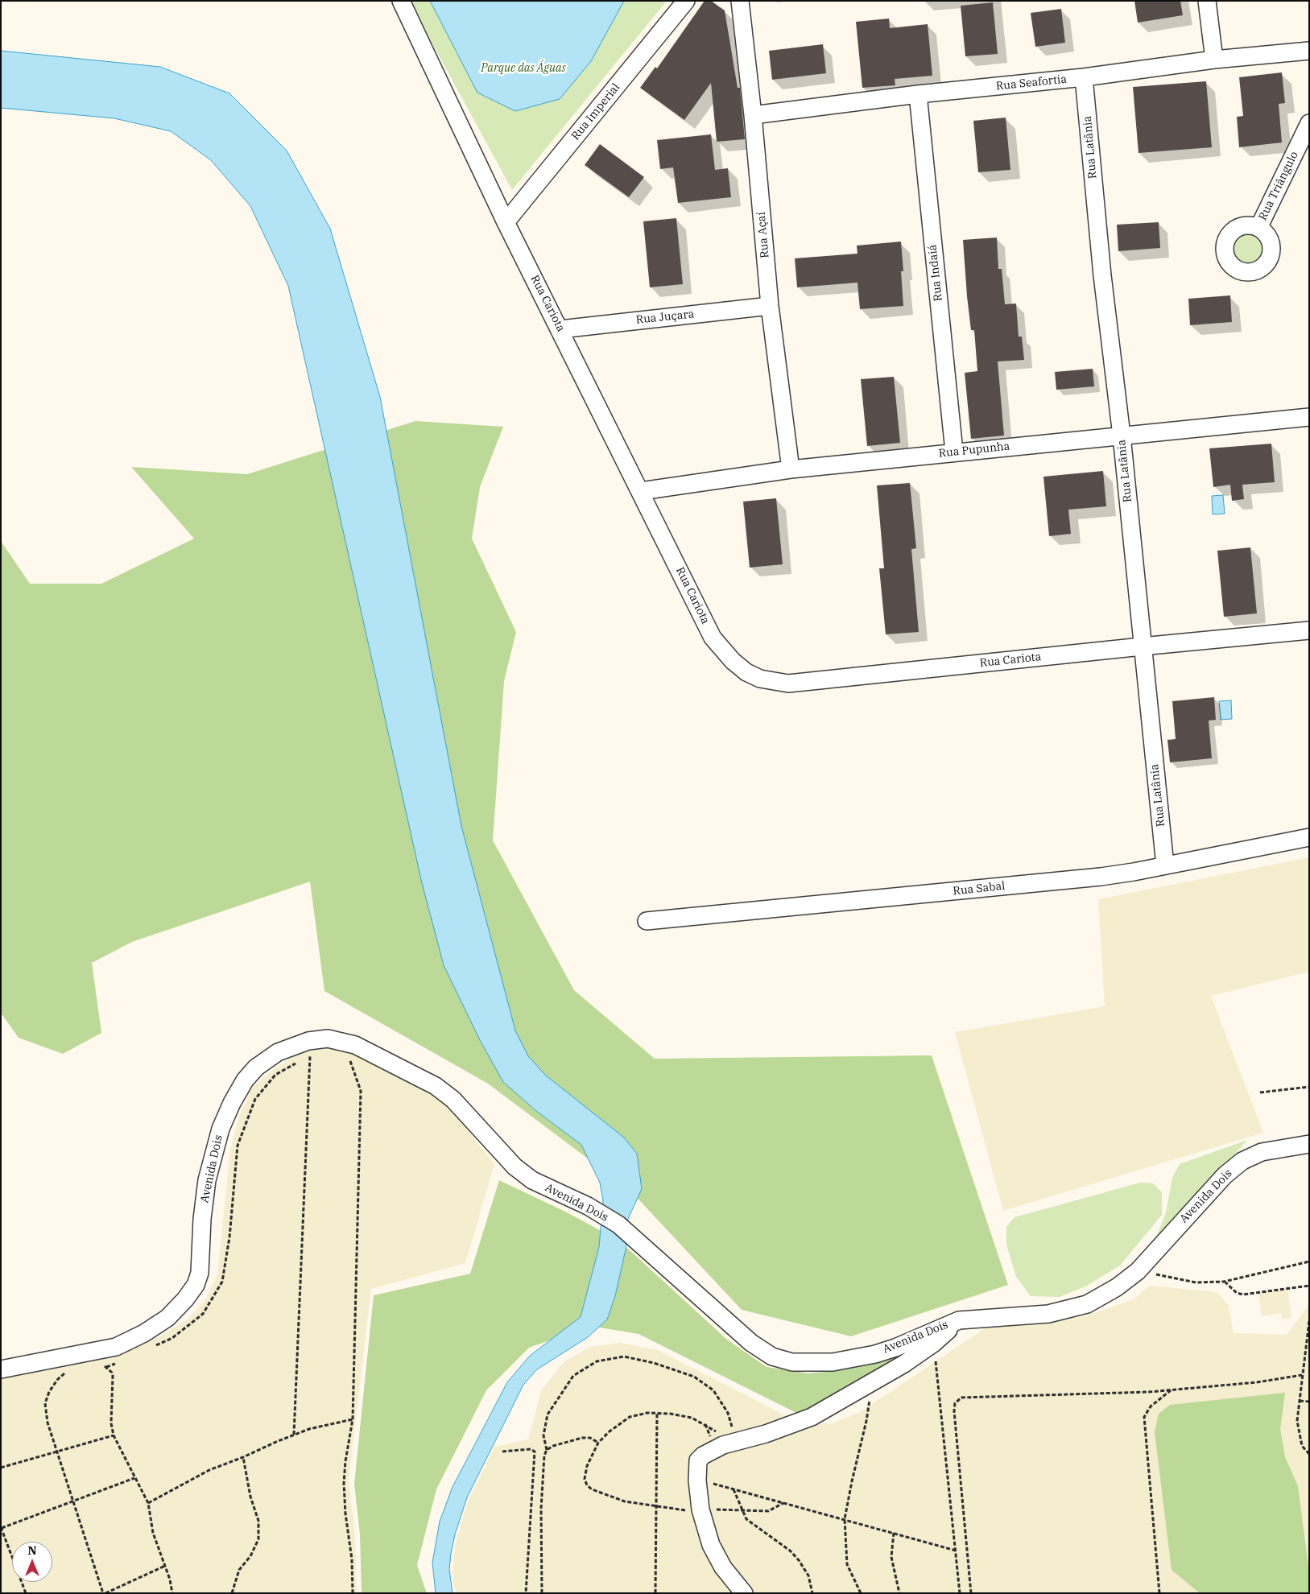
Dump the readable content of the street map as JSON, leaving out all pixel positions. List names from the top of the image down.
{
  "streets": {
    "street": [
      "Rua Seafortia",
      "Rua Imperial",
      "Rua Latânia",
      "Rua Triângulo",
      "Rua Açaí",
      "Rua Indaiá",
      "Rua Cariota",
      "Rua Juçara",
      "Rua Pupunha",
      "Rua Sabal",
      "Avenida Dois"
    ]
  },
  "crossings": [
    ["Rua Seafortia", "Rua Latânia"],
    ["Rua Seafortia", "Rua Açaí"],
    ["Rua Seafortia", "Rua Indaiá"],
    ["Rua Imperial", "Rua Cariota"],
    ["Rua Latânia", "Rua Cariota"],
    ["Rua Latânia", "Rua Pupunha"],
    ["Rua Latânia", "Rua Sabal"],
    ["Rua Açaí", "Rua Juçara"],
    ["Rua Açaí", "Rua Pupunha"],
    ["Rua Indaiá", "Rua Pupunha"],
    ["Rua Cariota", "Rua Juçara"],
    ["Rua Cariota", "Rua Pupunha"]
  ],
  "parks": ["Parque das Águas"],
  "north": "top"
}
